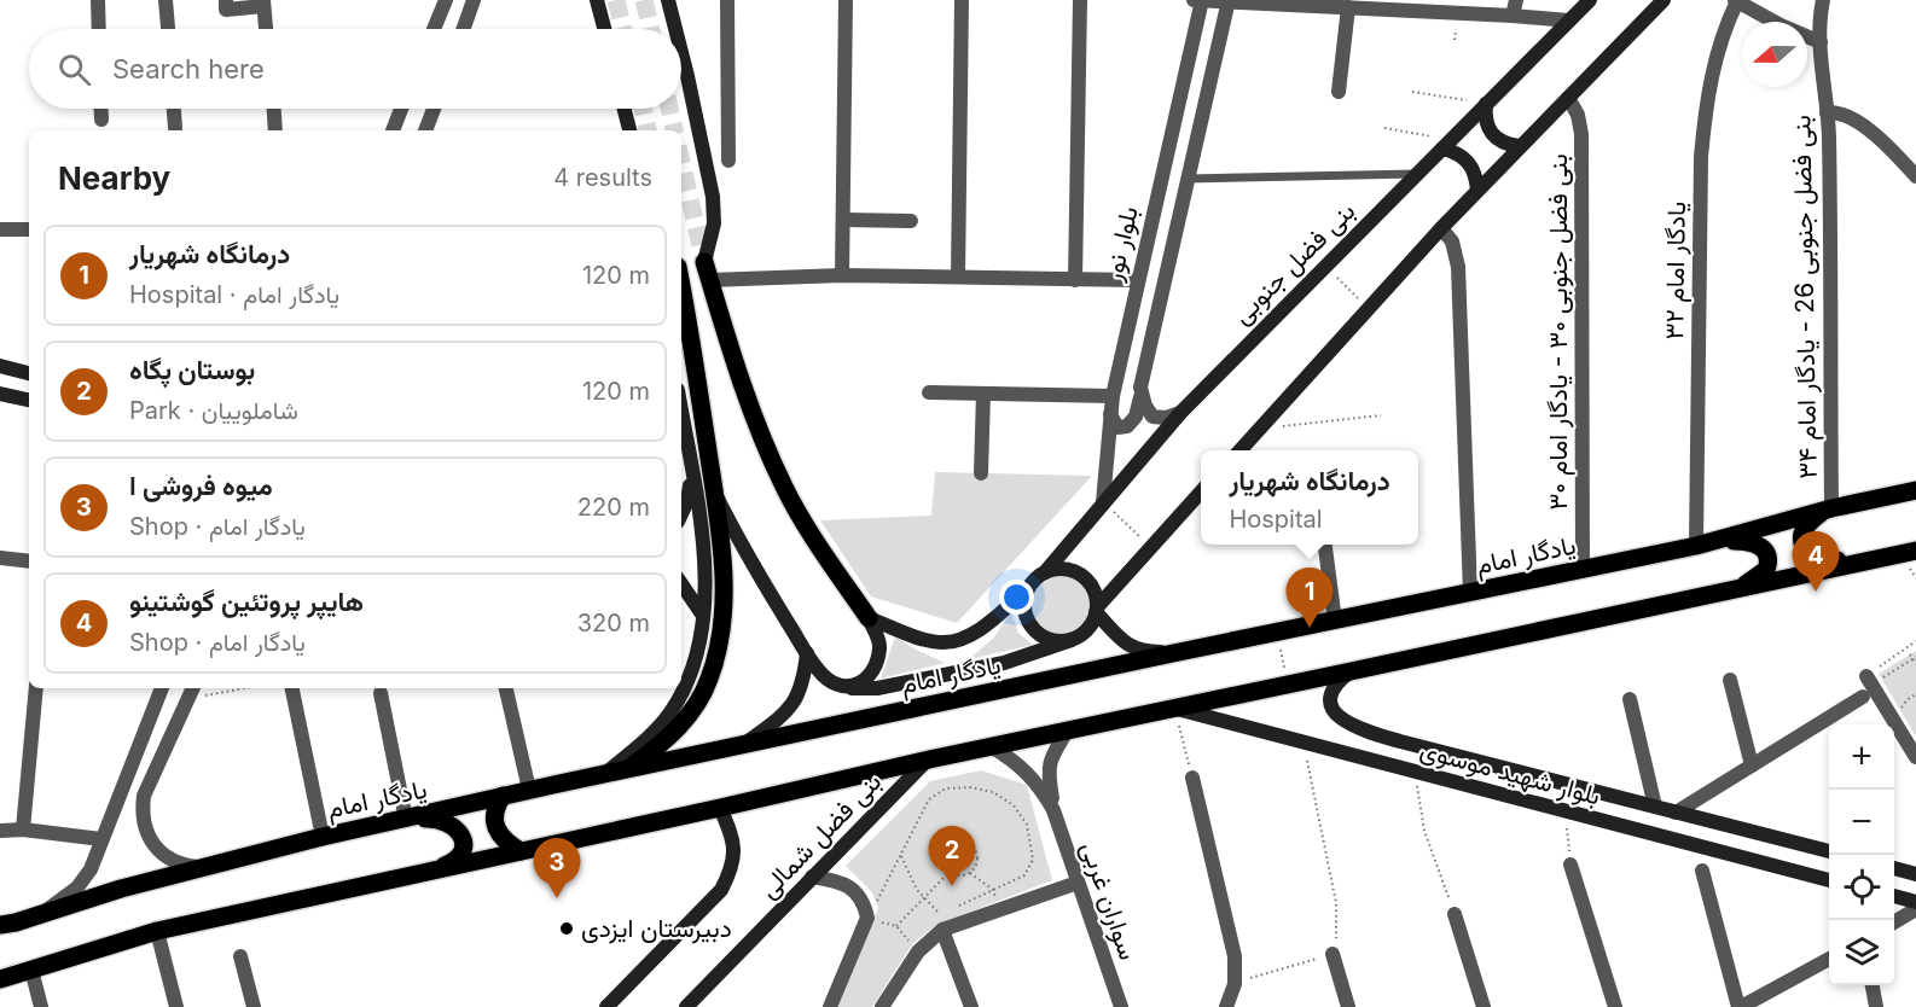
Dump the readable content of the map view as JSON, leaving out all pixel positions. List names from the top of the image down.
{
  "streets": {
    "main road": [
      "بنی فضل جنوبی",
      "یادگار امام",
      "بلوار شهید موسوی",
      "بنی فضل شمالی"
    ],
    "street": [
      "بلوار نور",
      "یادگار امام ۳۲",
      "بنی فضل جنوبی 26 - یادگار امام ۳۴",
      "بنی فضل جنوبی ۳۰ - یادگار امام ۳۰",
      "سواران غربی"
    ]
  },
  "crossings": [
    ["بلوار نور", "بنی فضل جنوبی"],
    ["یادگار امام ۳۲", "یادگار امام"],
    ["بنی فضل جنوبی 26 - یادگار امام ۳۴", "یادگار امام"],
    ["بنی فضل جنوبی ۳۰ - یادگار امام ۳۰", "یادگار امام"]
  ],
  "places": ["دبیرستان ایزدی"],
  "north": "left",
  "page": {
    "search": "Search here",
    "heading": ["Nearby", "4 results"],
    "list": [
      {
        "mark": "1",
        "name": "درمانگاه شهریار",
        "note": "Hospital · یادگار امام",
        "value": "120 m"
      },
      {
        "mark": "2",
        "name": "بوستان پگاه",
        "note": "Park · شاملوییان",
        "value": "120 m"
      },
      {
        "mark": "3",
        "name": "میوه فروشی ا",
        "note": "Shop · یادگار امام",
        "value": "220 m"
      },
      {
        "mark": "4",
        "name": "هایپر پروتئین گوشتینو",
        "note": "Shop · یادگار امام",
        "value": "320 m"
      }
    ],
    "popup": ["درمانگاه شهریار", "Hospital"],
    "pins": [
      "4",
      "1",
      "2",
      "3"
    ],
    "map_buttons": ["+", "−"]
  }
}
